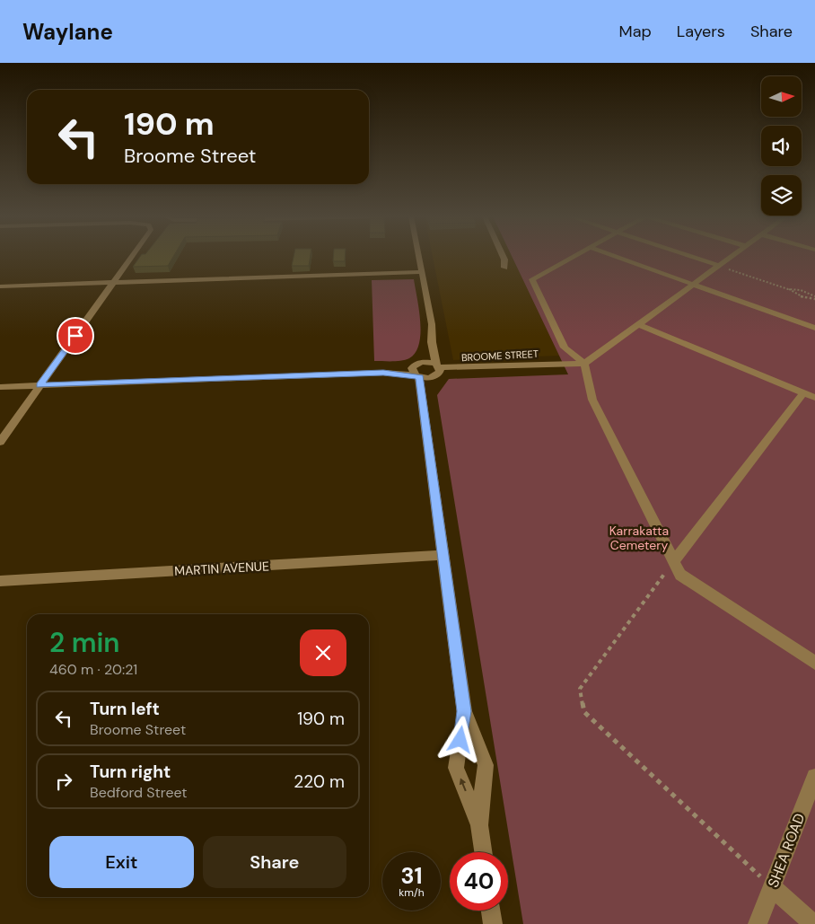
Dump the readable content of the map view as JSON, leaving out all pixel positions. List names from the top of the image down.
{
  "streets": {
    "street": ["BROOME STREET", "MARTIN AVENUE", "SHEA ROAD"]
  },
  "parks": ["Karrakatta Cemetery"],
  "north": "right",
  "page": {
    "header": "Waylane",
    "nav": ["Map", "Layers", "Share"],
    "turn": ["190 m", "Broome Street"],
    "heading": ["2 min", "460 m · 20:21"],
    "list": [
      {
        "name": "Turn left",
        "note": "Broome Street",
        "value": "190 m"
      },
      {
        "name": "Turn right",
        "note": "Bedford Street",
        "value": "220 m"
      }
    ],
    "buttons": ["Exit", "Share"],
    "speed": "31 km/h",
    "limit": "40"
  }
}
